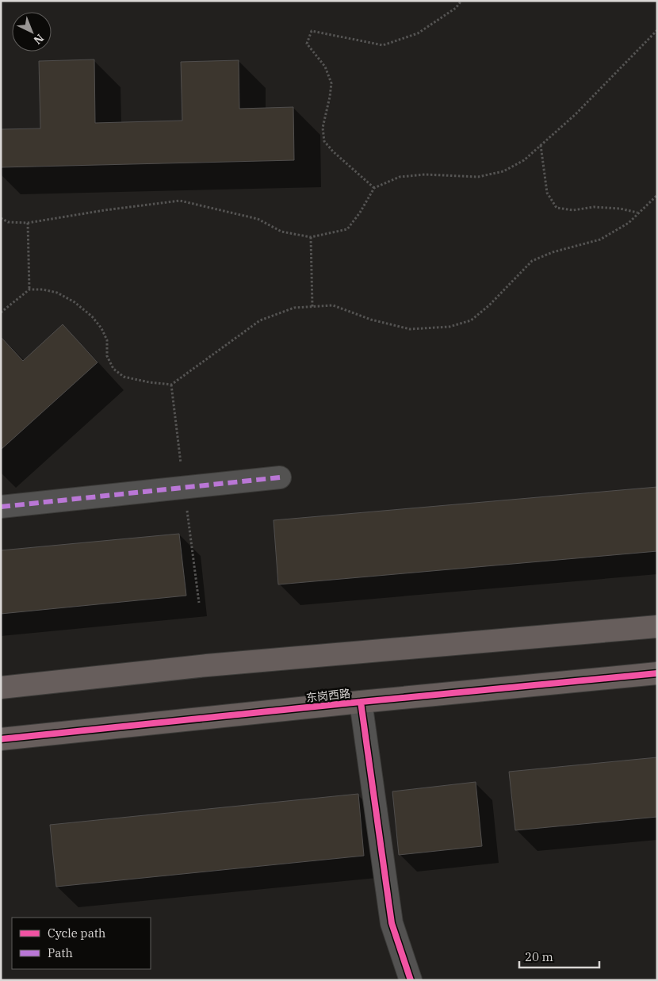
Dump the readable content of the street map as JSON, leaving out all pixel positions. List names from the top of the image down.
{
  "streets": {
    "main road": ["东岗西路"]
  },
  "legend": ["Cycle path", "Path"],
  "scale_bar": "20 m",
  "north": "bottom right"
}
